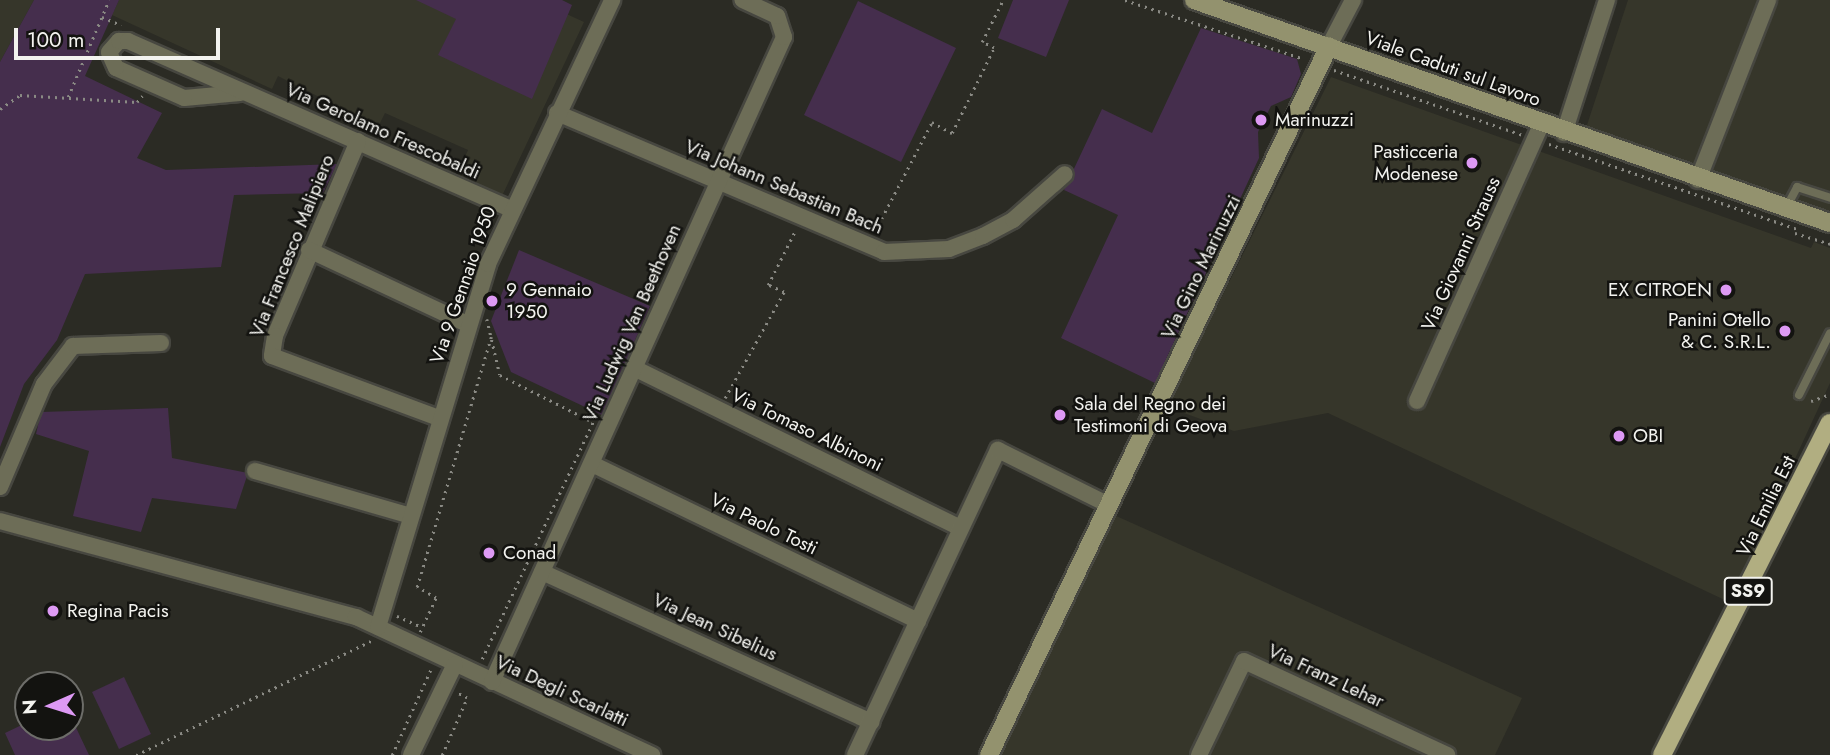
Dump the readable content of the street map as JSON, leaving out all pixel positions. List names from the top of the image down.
{
  "streets": {
    "main road": ["Via Emilia Est", "SS9"],
    "street": [
      "Viale Caduti sul Lavoro",
      "Via Gerolamo Frescobaldi",
      "Via Johann Sebastian Bach",
      "Via Francesco Malipiero",
      "Via Giovanni Strauss",
      "Via Gino Marinuzzi",
      "Via 9 Gennaio 1950",
      "Via Ludwig Van Beethoven",
      "Via Tomaso Albinoni",
      "Via Paolo Tosti",
      "Via Jean Sibelius",
      "Via Franz Lehar",
      "Via Degli Scarlatti"
    ]
  },
  "crossings": [
    ["Viale Caduti sul Lavoro", "Via Giovanni Strauss"],
    ["Viale Caduti sul Lavoro", "Via Gino Marinuzzi"],
    ["Via Gerolamo Frescobaldi", "Via Francesco Malipiero"],
    ["Via Gerolamo Frescobaldi", "Via 9 Gennaio 1950"],
    ["Via Johann Sebastian Bach", "Via 9 Gennaio 1950"],
    ["Via Johann Sebastian Bach", "Via Ludwig Van Beethoven"],
    ["Via Francesco Malipiero", "Via 9 Gennaio 1950"],
    ["Via 9 Gennaio 1950", "Via Degli Scarlatti"],
    ["Via Ludwig Van Beethoven", "Via Tomaso Albinoni"],
    ["Via Ludwig Van Beethoven", "Via Paolo Tosti"],
    ["Via Ludwig Van Beethoven", "Via Jean Sibelius"],
    ["Via Ludwig Van Beethoven", "Via Degli Scarlatti"]
  ],
  "places": [
    "Marinuzzi",
    "Pasticceria Modenese",
    "EX CITROEN",
    "9 Gennaio 1950",
    "Panini Otello & C. S.R.L.",
    "Sala del Regno dei Testimoni di Geova",
    "OBI",
    "Conad",
    "Regina Pacis"
  ],
  "scale_bar": "100 m",
  "north": "left"
}
